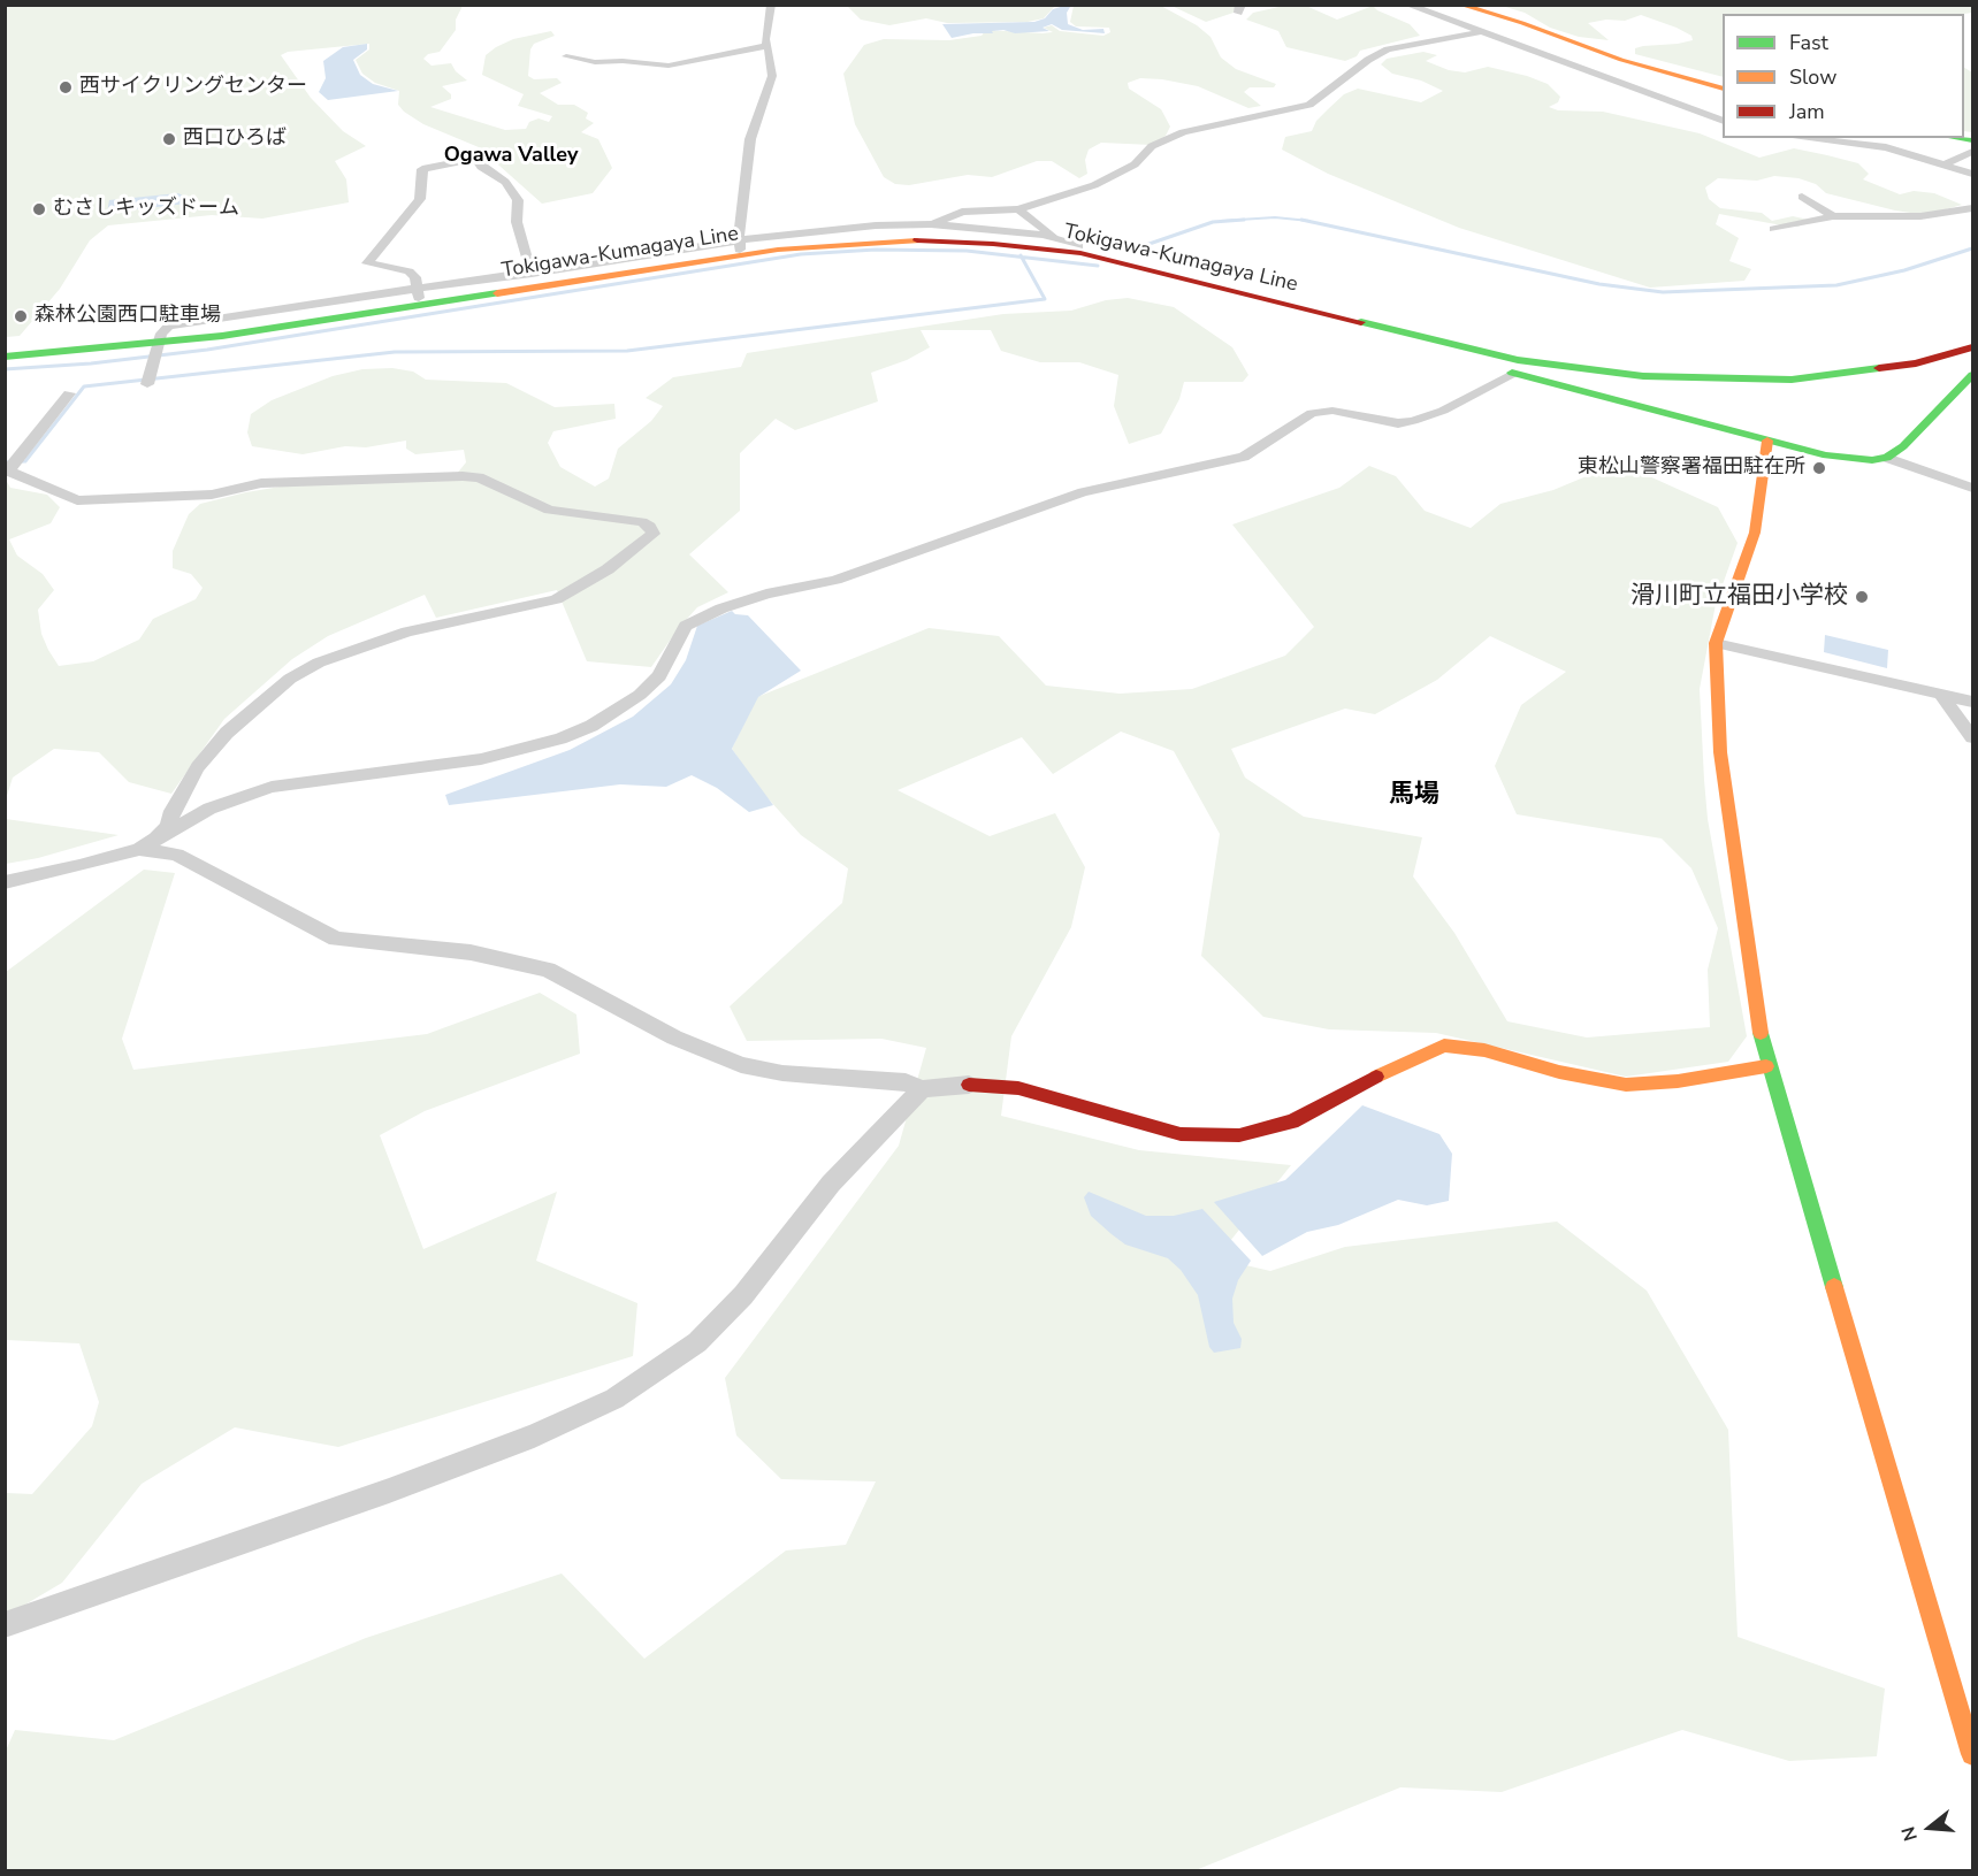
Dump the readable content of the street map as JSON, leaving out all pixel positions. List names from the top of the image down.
{
  "streets": {
    "main road": ["Tokigawa-Kumagaya Line"]
  },
  "districts": ["Ogawa Valley", "馬場"],
  "places": [
    "西サイクリングセンター",
    "西口ひろば",
    "むさしキッズドーム",
    "森林公園西口駐車場",
    "東松山警察署福田駐在所",
    "滑川町立福田小学校"
  ],
  "legend": ["Fast", "Slow", "Jam"],
  "north": "left"
}
